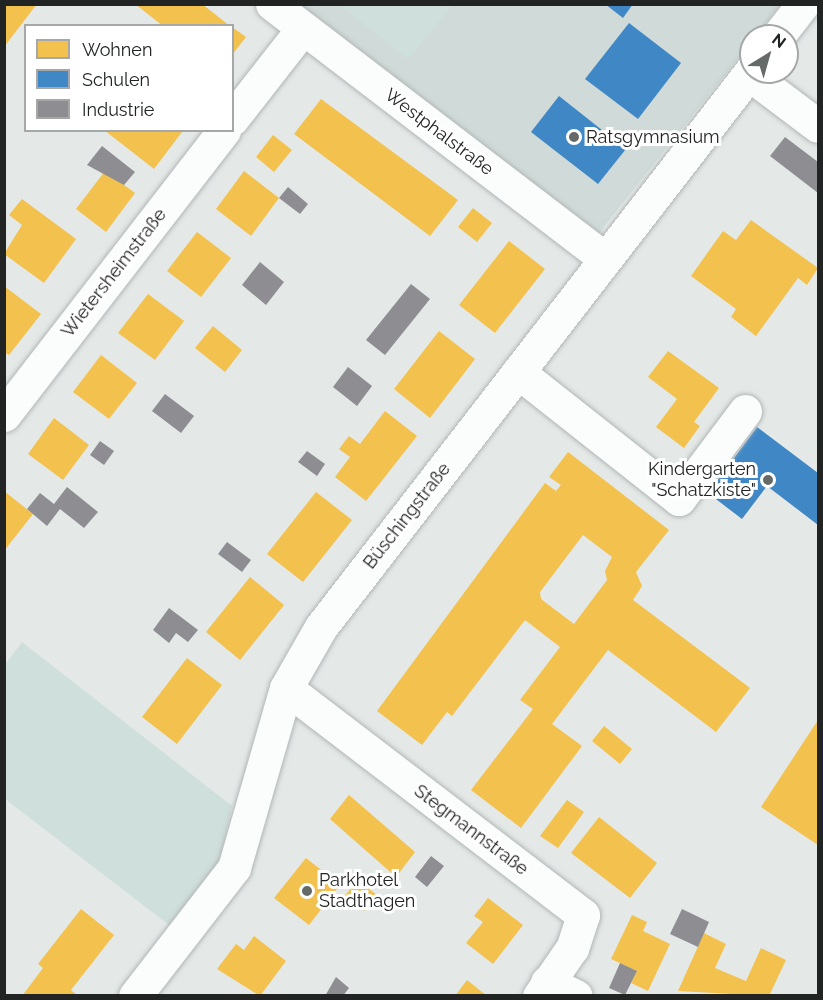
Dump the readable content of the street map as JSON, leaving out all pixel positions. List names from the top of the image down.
{
  "streets": {
    "street": [
      "Westphalstraße",
      "Wietersheimstraße",
      "Büschingstraße",
      "Stegmannstraße"
    ]
  },
  "crossings": [
    ["Westphalstraße", "Büschingstraße"],
    ["Büschingstraße", "Stegmannstraße"]
  ],
  "places": ["Ratsgymnasium", "Kindergarten \"Schatzkiste\"", "Parkhotel Stadthagen"],
  "legend": ["Wohnen", "Schulen", "Industrie"],
  "north": "top right"
}
